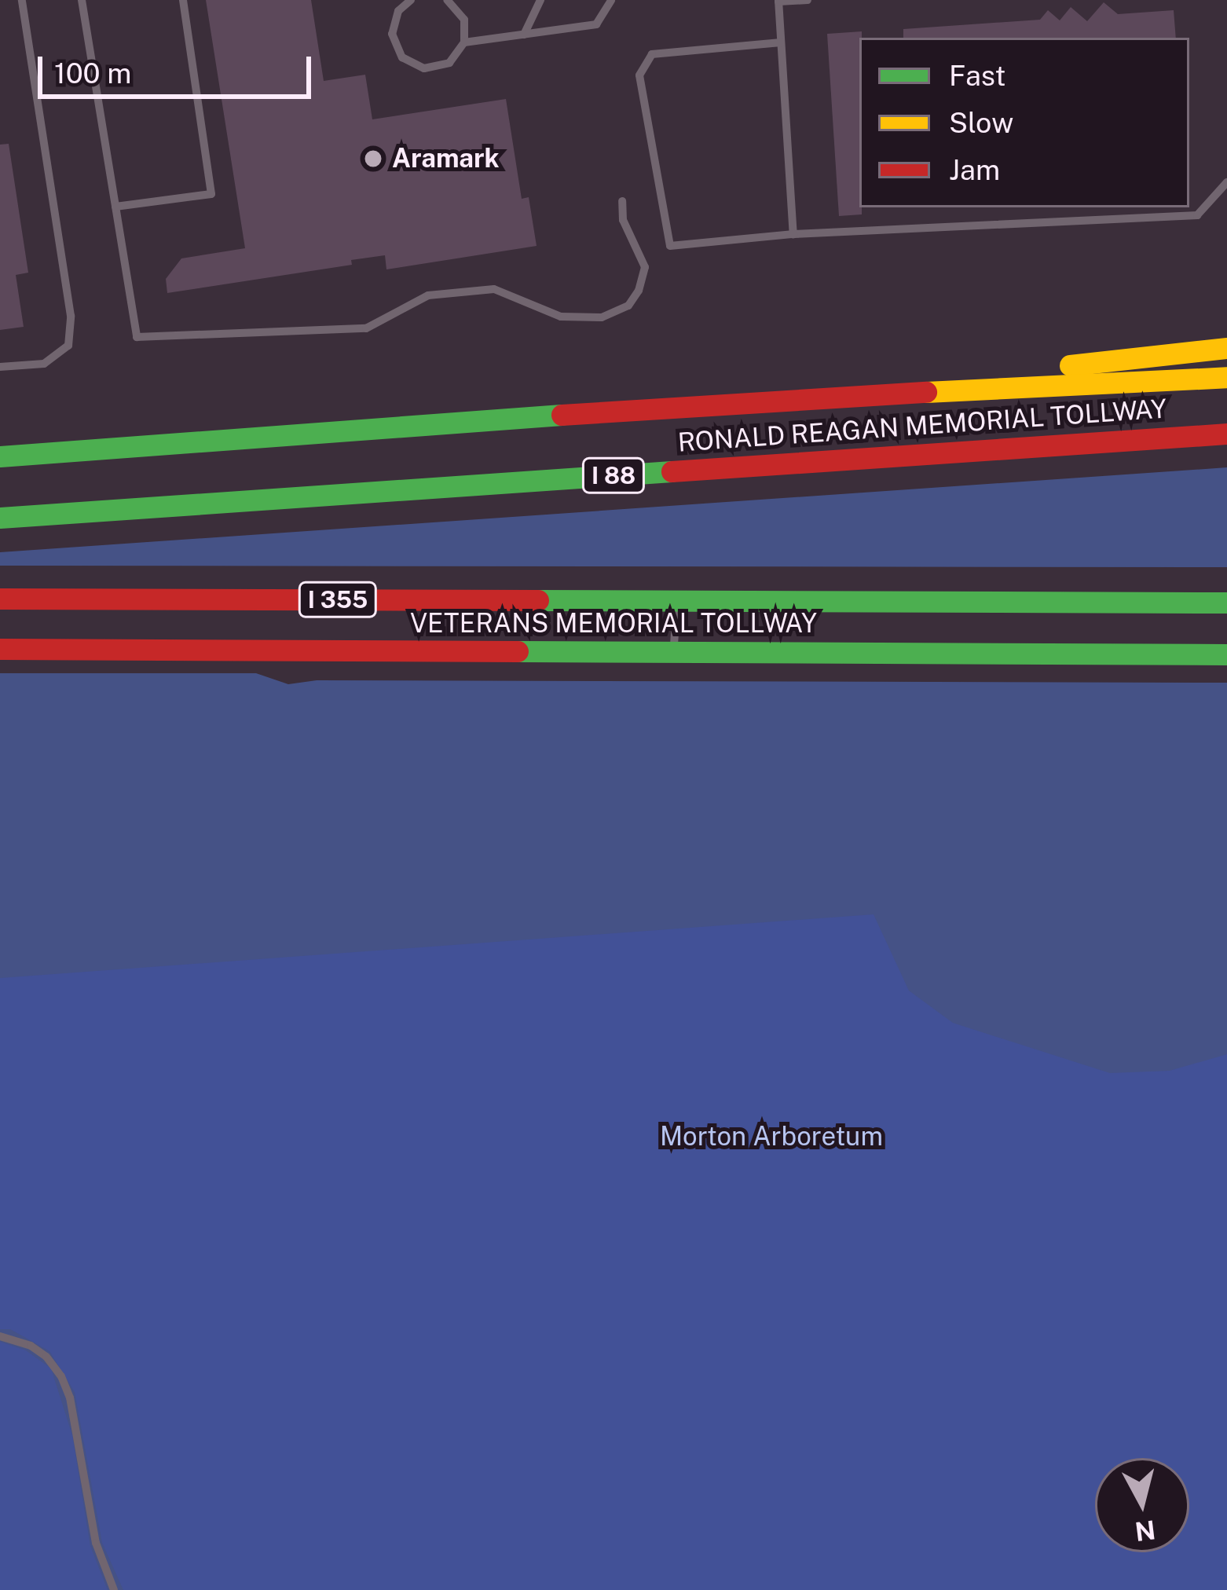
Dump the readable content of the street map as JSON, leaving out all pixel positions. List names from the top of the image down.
{
  "streets": {
    "highway": [
      "RONALD REAGAN MEMORIAL TOLLWAY",
      "I 88",
      "I 355",
      "VETERANS MEMORIAL TOLLWAY"
    ]
  },
  "parks": ["Morton Arboretum"],
  "places": ["Aramark"],
  "legend": ["Fast", "Slow", "Jam"],
  "scale_bar": "100 m",
  "north": "bottom"
}
